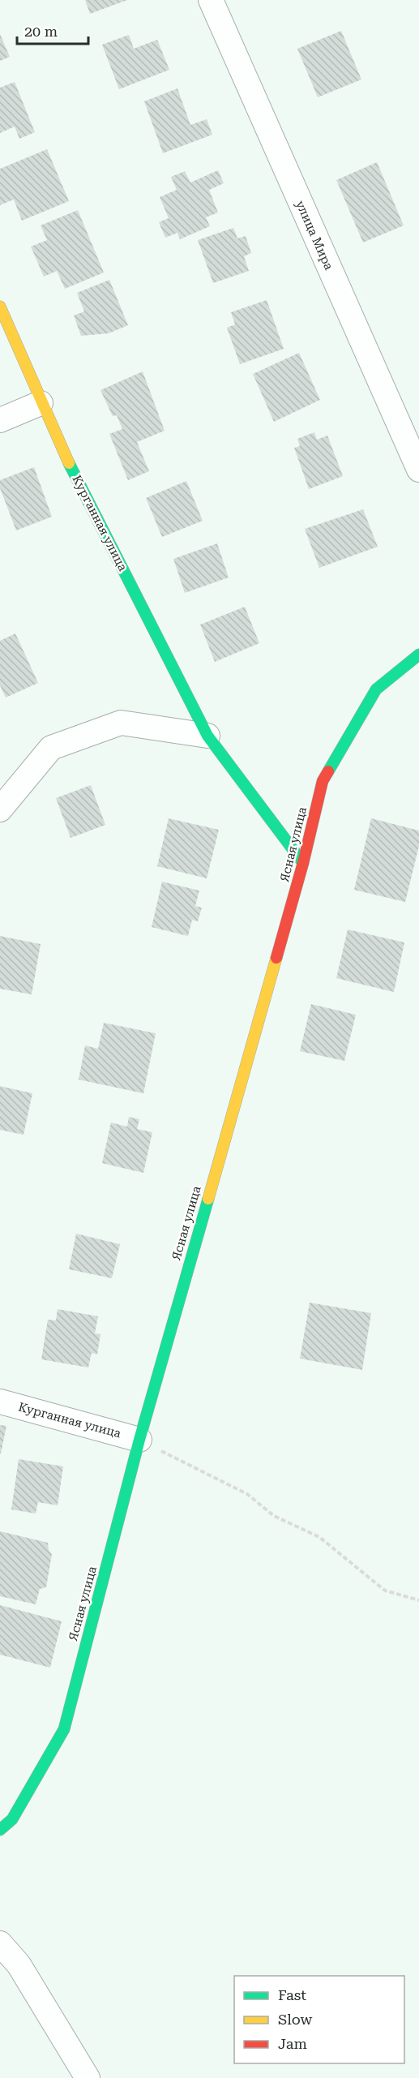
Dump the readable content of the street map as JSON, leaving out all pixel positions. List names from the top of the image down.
{
  "streets": {
    "street": ["улица Мира", "Курганная улица", "Ясная улица"]
  },
  "crossings": [
    ["Курганная улица", "Ясная улица"]
  ],
  "legend": ["Fast", "Slow", "Jam"],
  "scale_bar": "20 m"
}
